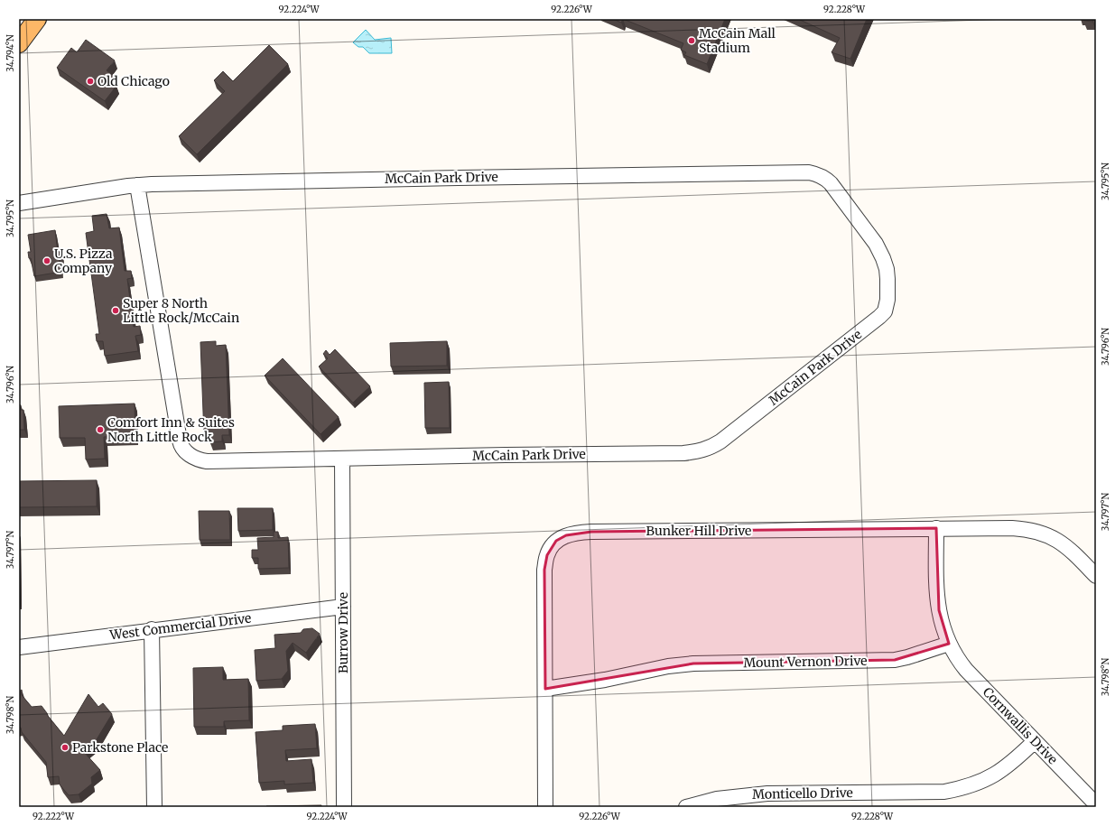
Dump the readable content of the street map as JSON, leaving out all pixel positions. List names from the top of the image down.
{
  "streets": {
    "street": [
      "McCain Park Drive",
      "Bunker Hill Drive",
      "West Commercial Drive",
      "Burrow Drive",
      "Mount Vernon Drive",
      "Cornwallis Drive",
      "Monticello Drive"
    ]
  },
  "crossings": [
    ["McCain Park Drive", "Burrow Drive"],
    ["Bunker Hill Drive", "Mount Vernon Drive"],
    ["West Commercial Drive", "Burrow Drive"],
    ["Mount Vernon Drive", "Cornwallis Drive"],
    ["Cornwallis Drive", "Monticello Drive"]
  ],
  "places": [
    "McCain Mall Stadium",
    "Old Chicago",
    "U.S. Pizza Company",
    "Super 8 North Little Rock/McCain",
    "Comfort Inn & Suites North Little Rock",
    "Parkstone Place"
  ],
  "coordinates": [
    "92.224°W",
    "92.226°W",
    "92.228°W",
    "34.794°N",
    "34.795°N",
    "34.796°N",
    "34.797°N",
    "34.798°N",
    "92.222°W"
  ]
}
